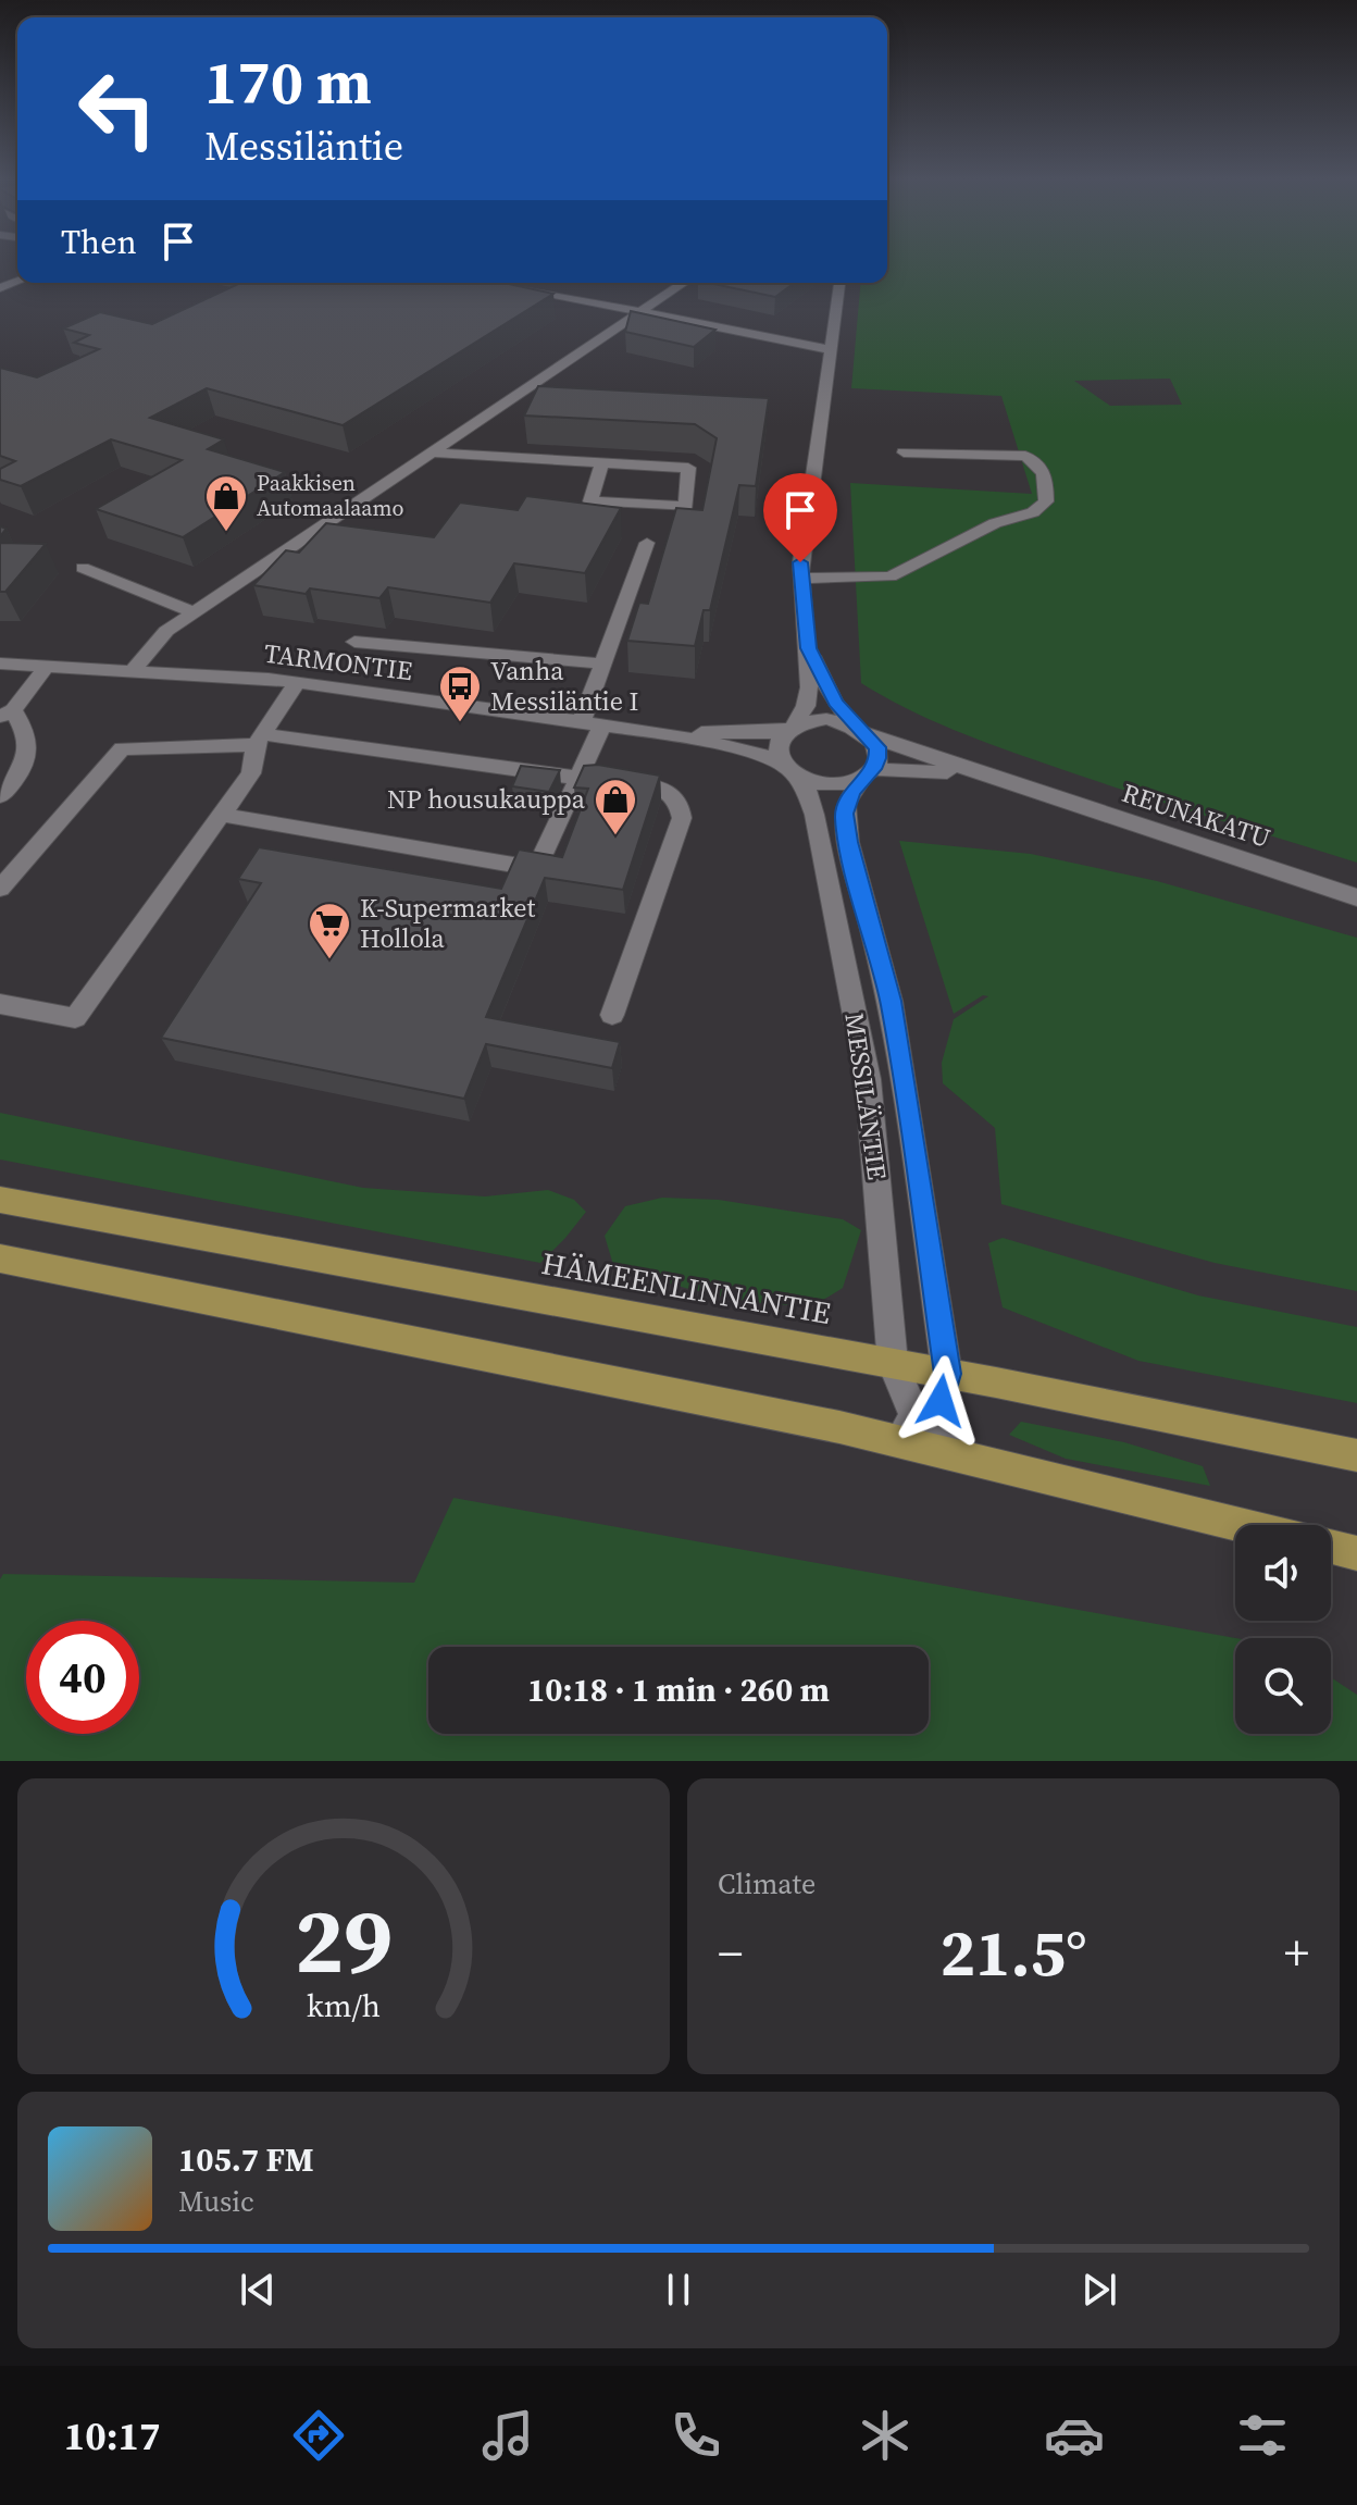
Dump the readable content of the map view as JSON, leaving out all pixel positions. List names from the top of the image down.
{
  "streets": {
    "main road": ["HÄMEENLINNANTIE"],
    "street": ["TARMONTIE", "REUNAKATU", "MESSILÄNTIE"]
  },
  "crossings": [
    ["TARMONTIE", "REUNAKATU"],
    ["TARMONTIE", "MESSILÄNTIE"],
    ["REUNAKATU", "MESSILÄNTIE"],
    ["MESSILÄNTIE", "HÄMEENLINNANTIE"]
  ],
  "places": {
    "shop": ["Paakkisen Automaalaamo", "NP housukauppa"],
    "bus stop": ["Vanha Messiläntie I"],
    "supermarket": ["K-Supermarket Hollola"]
  },
  "page": {
    "turn": ["170 m", "Messiläntie"],
    "then": "Then",
    "limit": "40",
    "trip": "10:18 · 1 min · 260 m",
    "tile": "Climate",
    "heat": ["−", "21.5°", "+"],
    "song": ["105.7 FM", "Music"],
    "tabs": "10:17",
    "gauge": ["29", "km/h"]
  }
}
